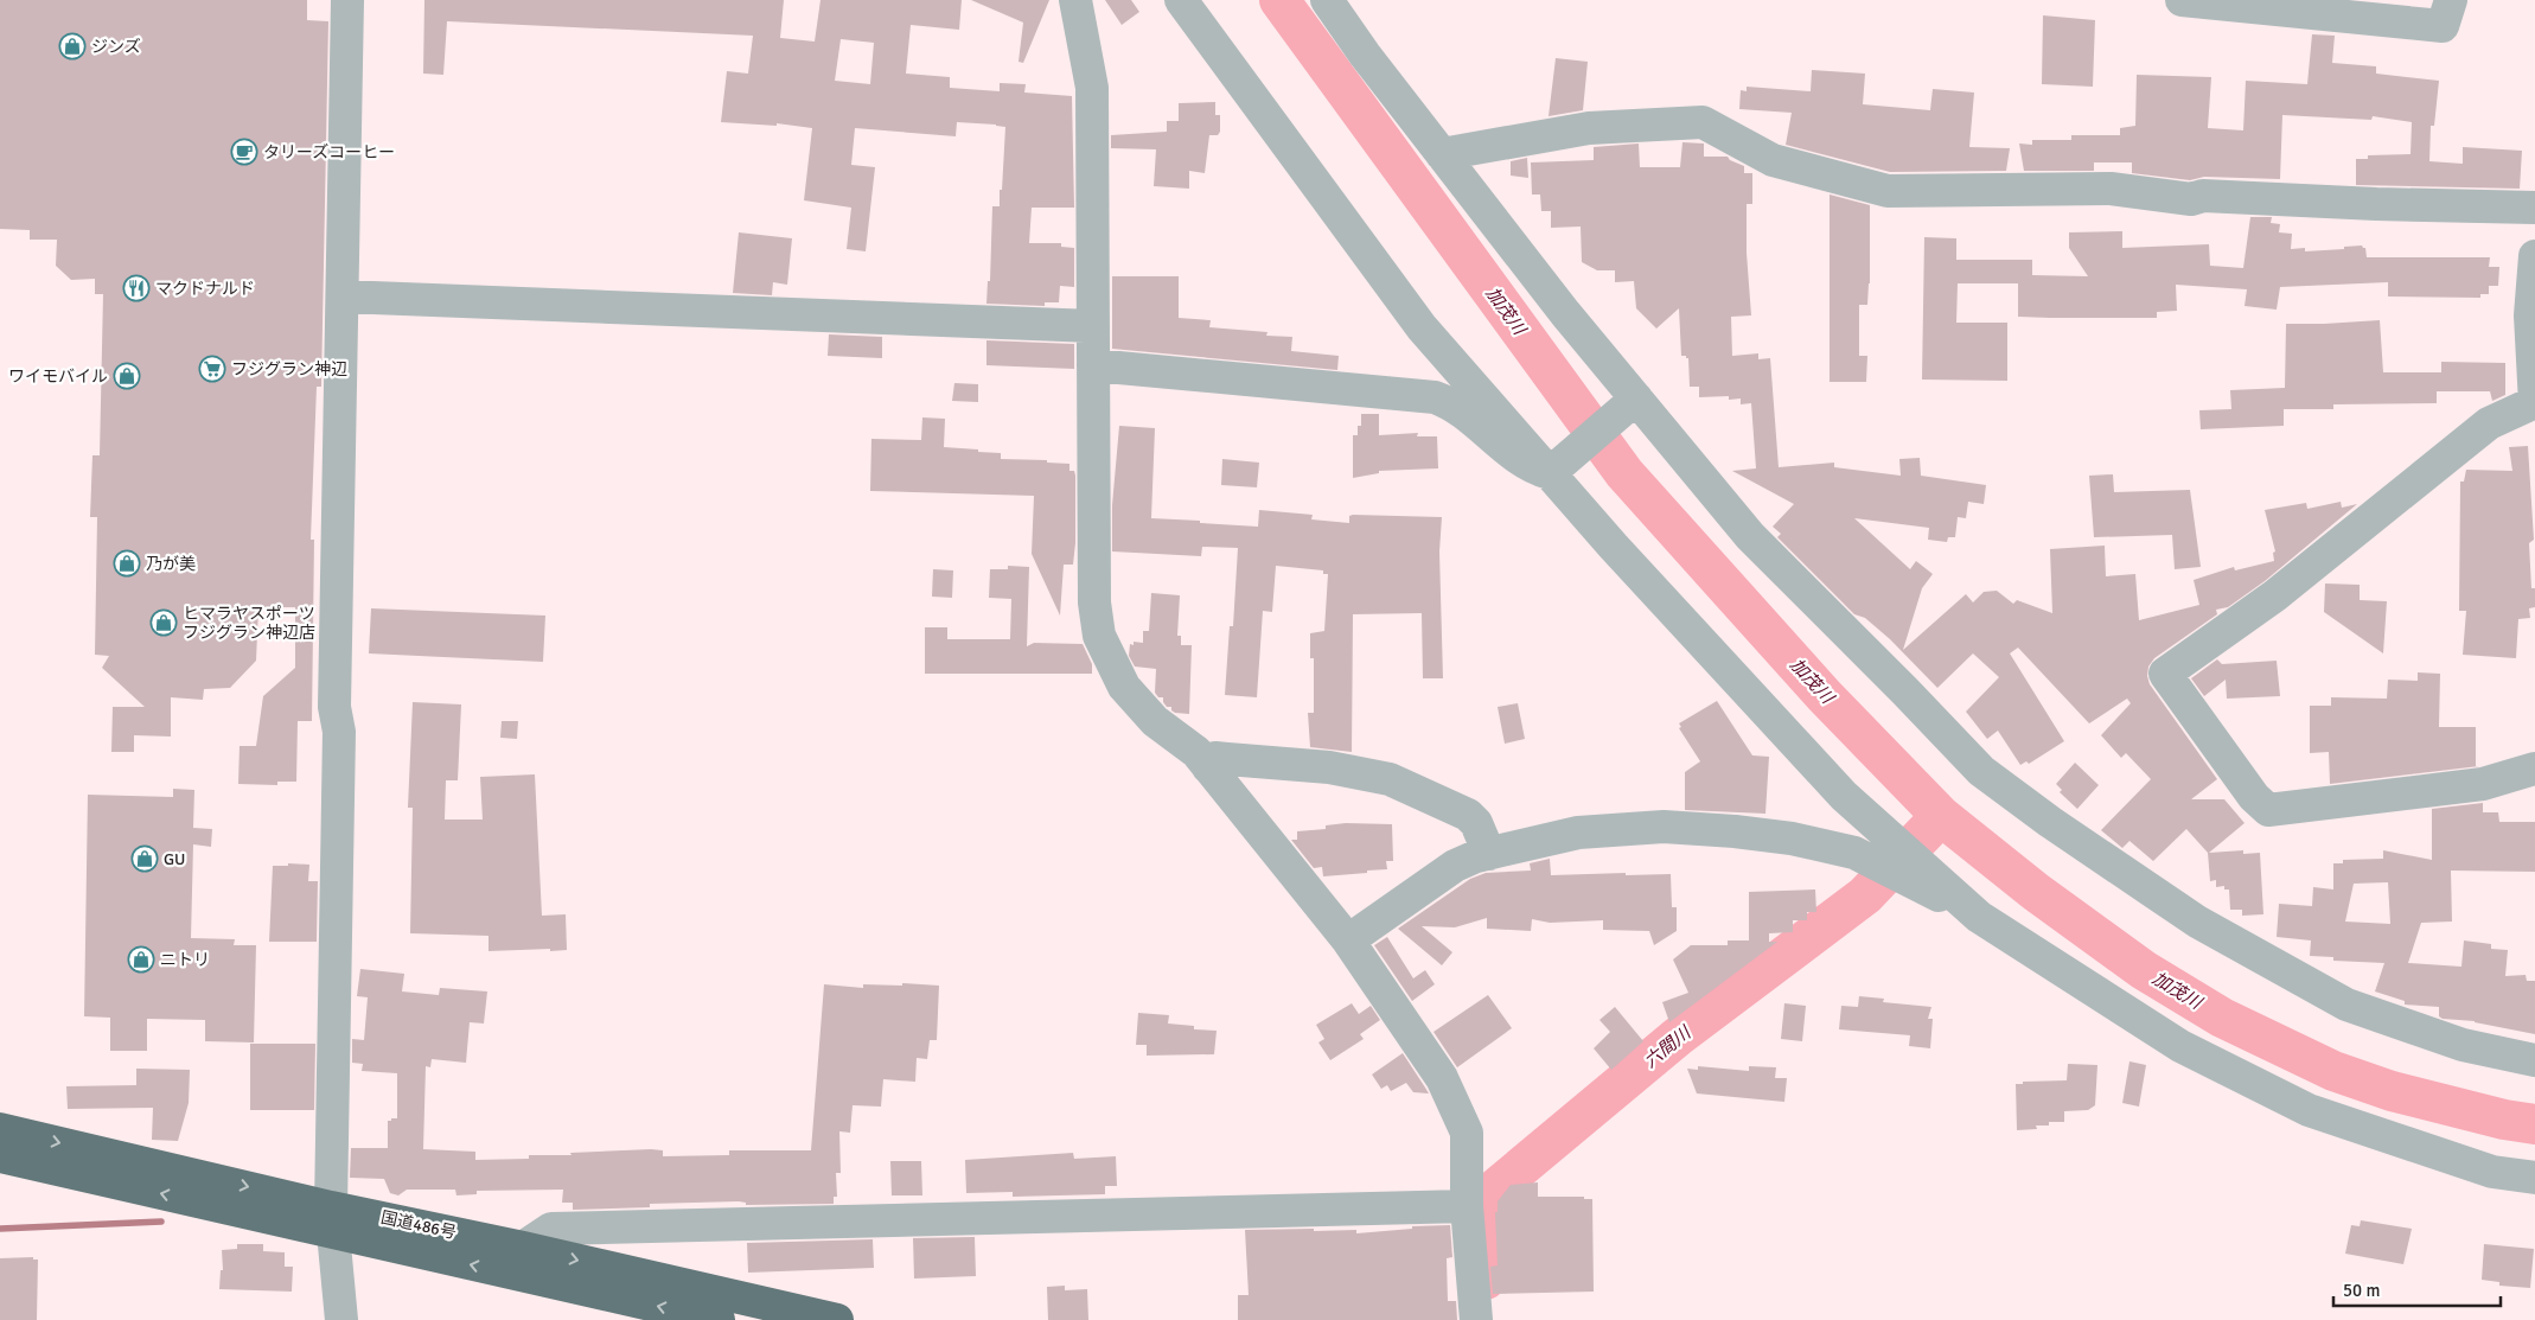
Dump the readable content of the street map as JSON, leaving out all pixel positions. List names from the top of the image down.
{
  "streets": {
    "highway": ["国道486号"]
  },
  "water": ["加茂川", "六間川"],
  "places": {
    "shop": [
      "ジンズ",
      "ワイモバイル",
      "乃が美",
      "ヒマラヤスポーツ フジグラン神辺店",
      "GU",
      "ニトリ"
    ],
    "cafe": ["タリーズコーヒー"],
    "restaurant": ["マクドナルド"],
    "supermarket": ["フジグラン神辺"]
  },
  "scale_bar": "50 m"
}
